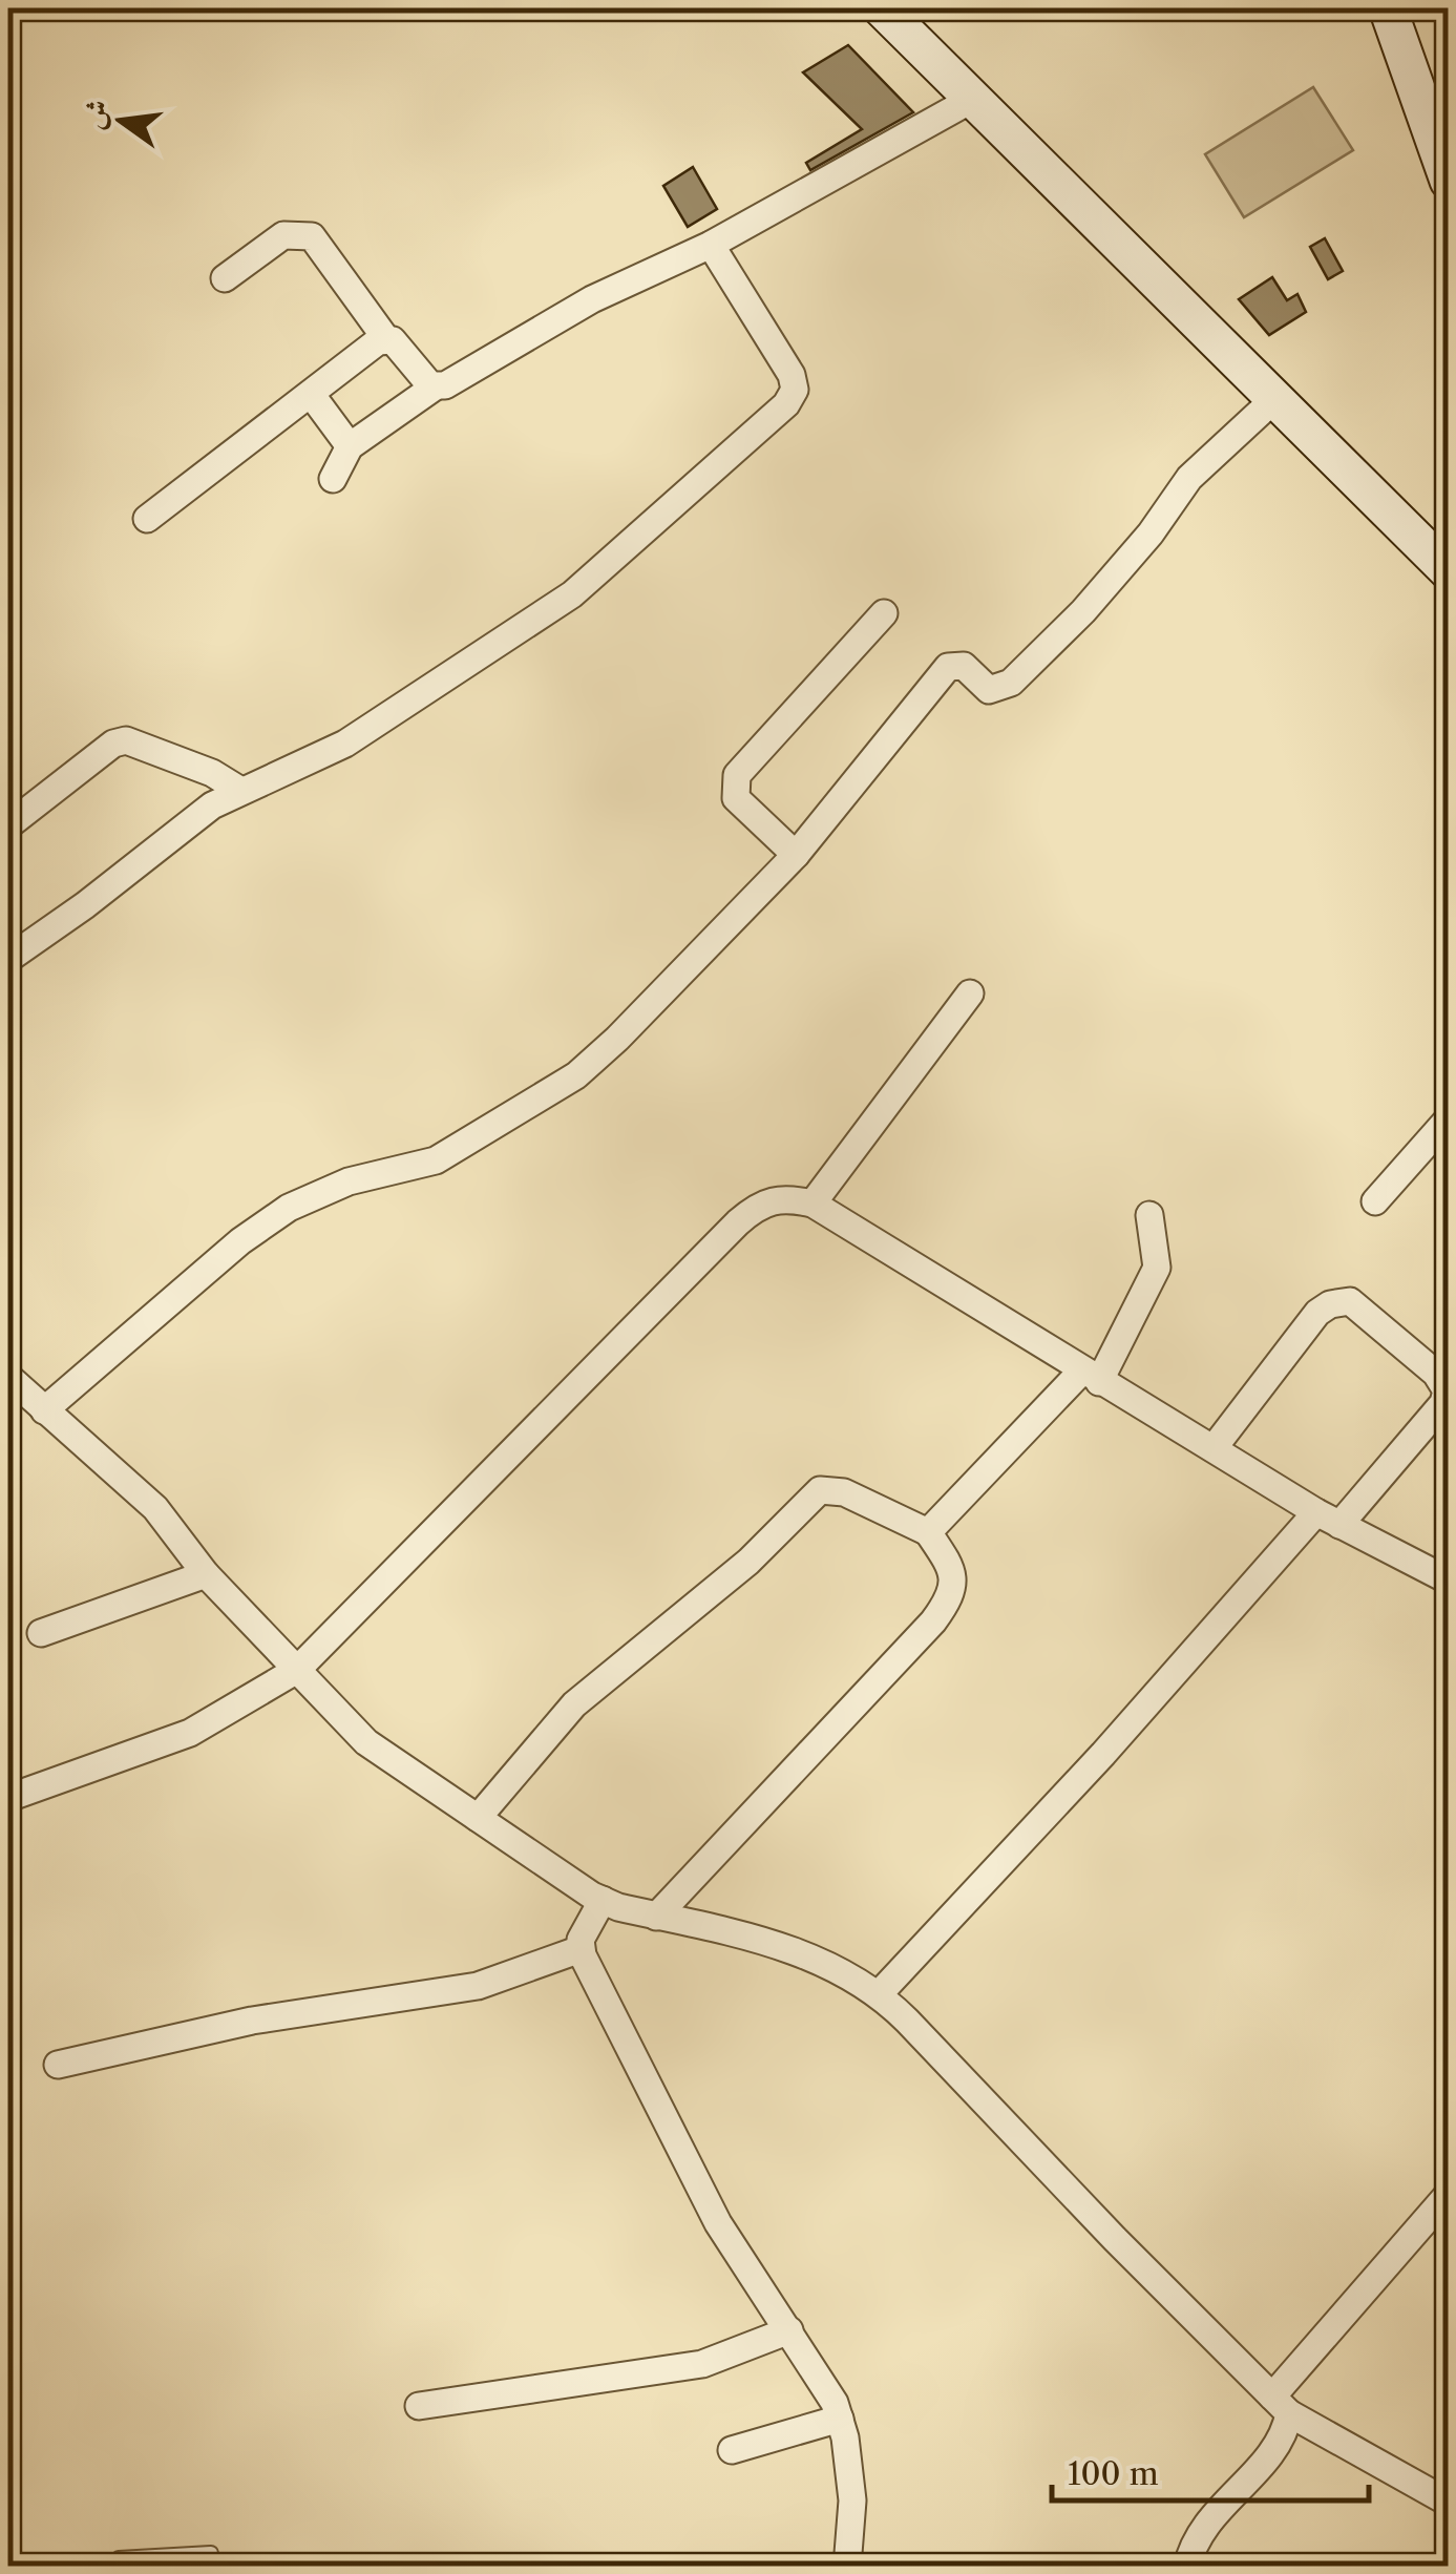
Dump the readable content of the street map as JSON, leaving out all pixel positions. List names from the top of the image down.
{
  "scale_bar": "100 m",
  "north": "left"
}
